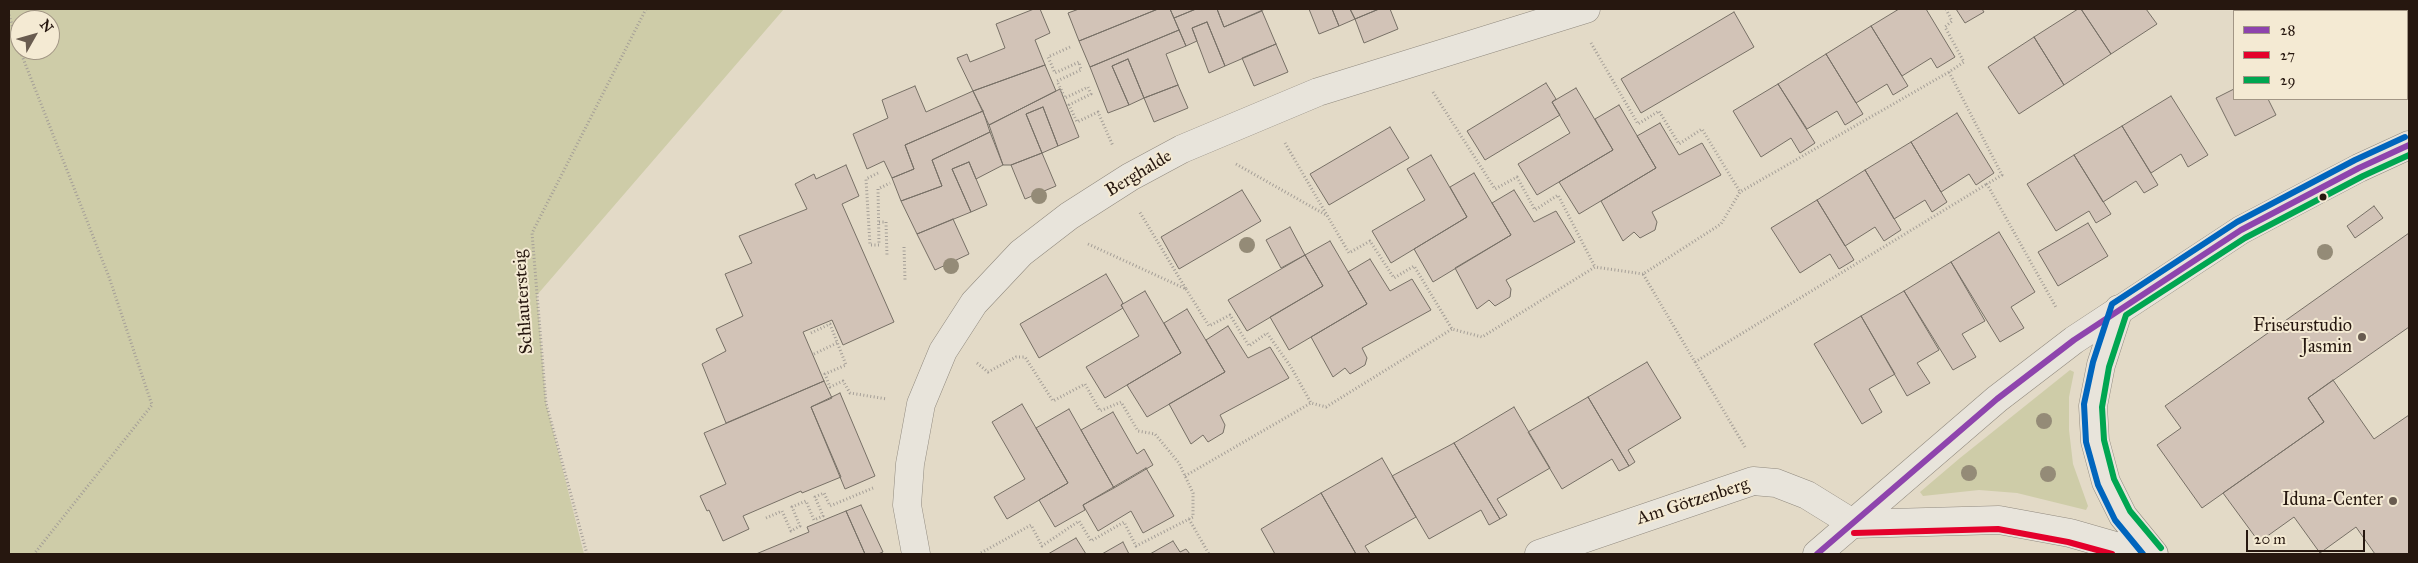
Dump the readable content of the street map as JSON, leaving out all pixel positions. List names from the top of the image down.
{
  "streets": {
    "street": ["Berghalde", "Am Götzenberg"],
    "path": ["Schlautersteig"]
  },
  "places": ["Friseurstudio Jasmin", "Iduna-Center"],
  "lines": ["transit line 28", "transit line 29", "transit line 27"],
  "legend": ["28", "27", "29"],
  "scale_bar": "20 m",
  "north": "top right"
}
